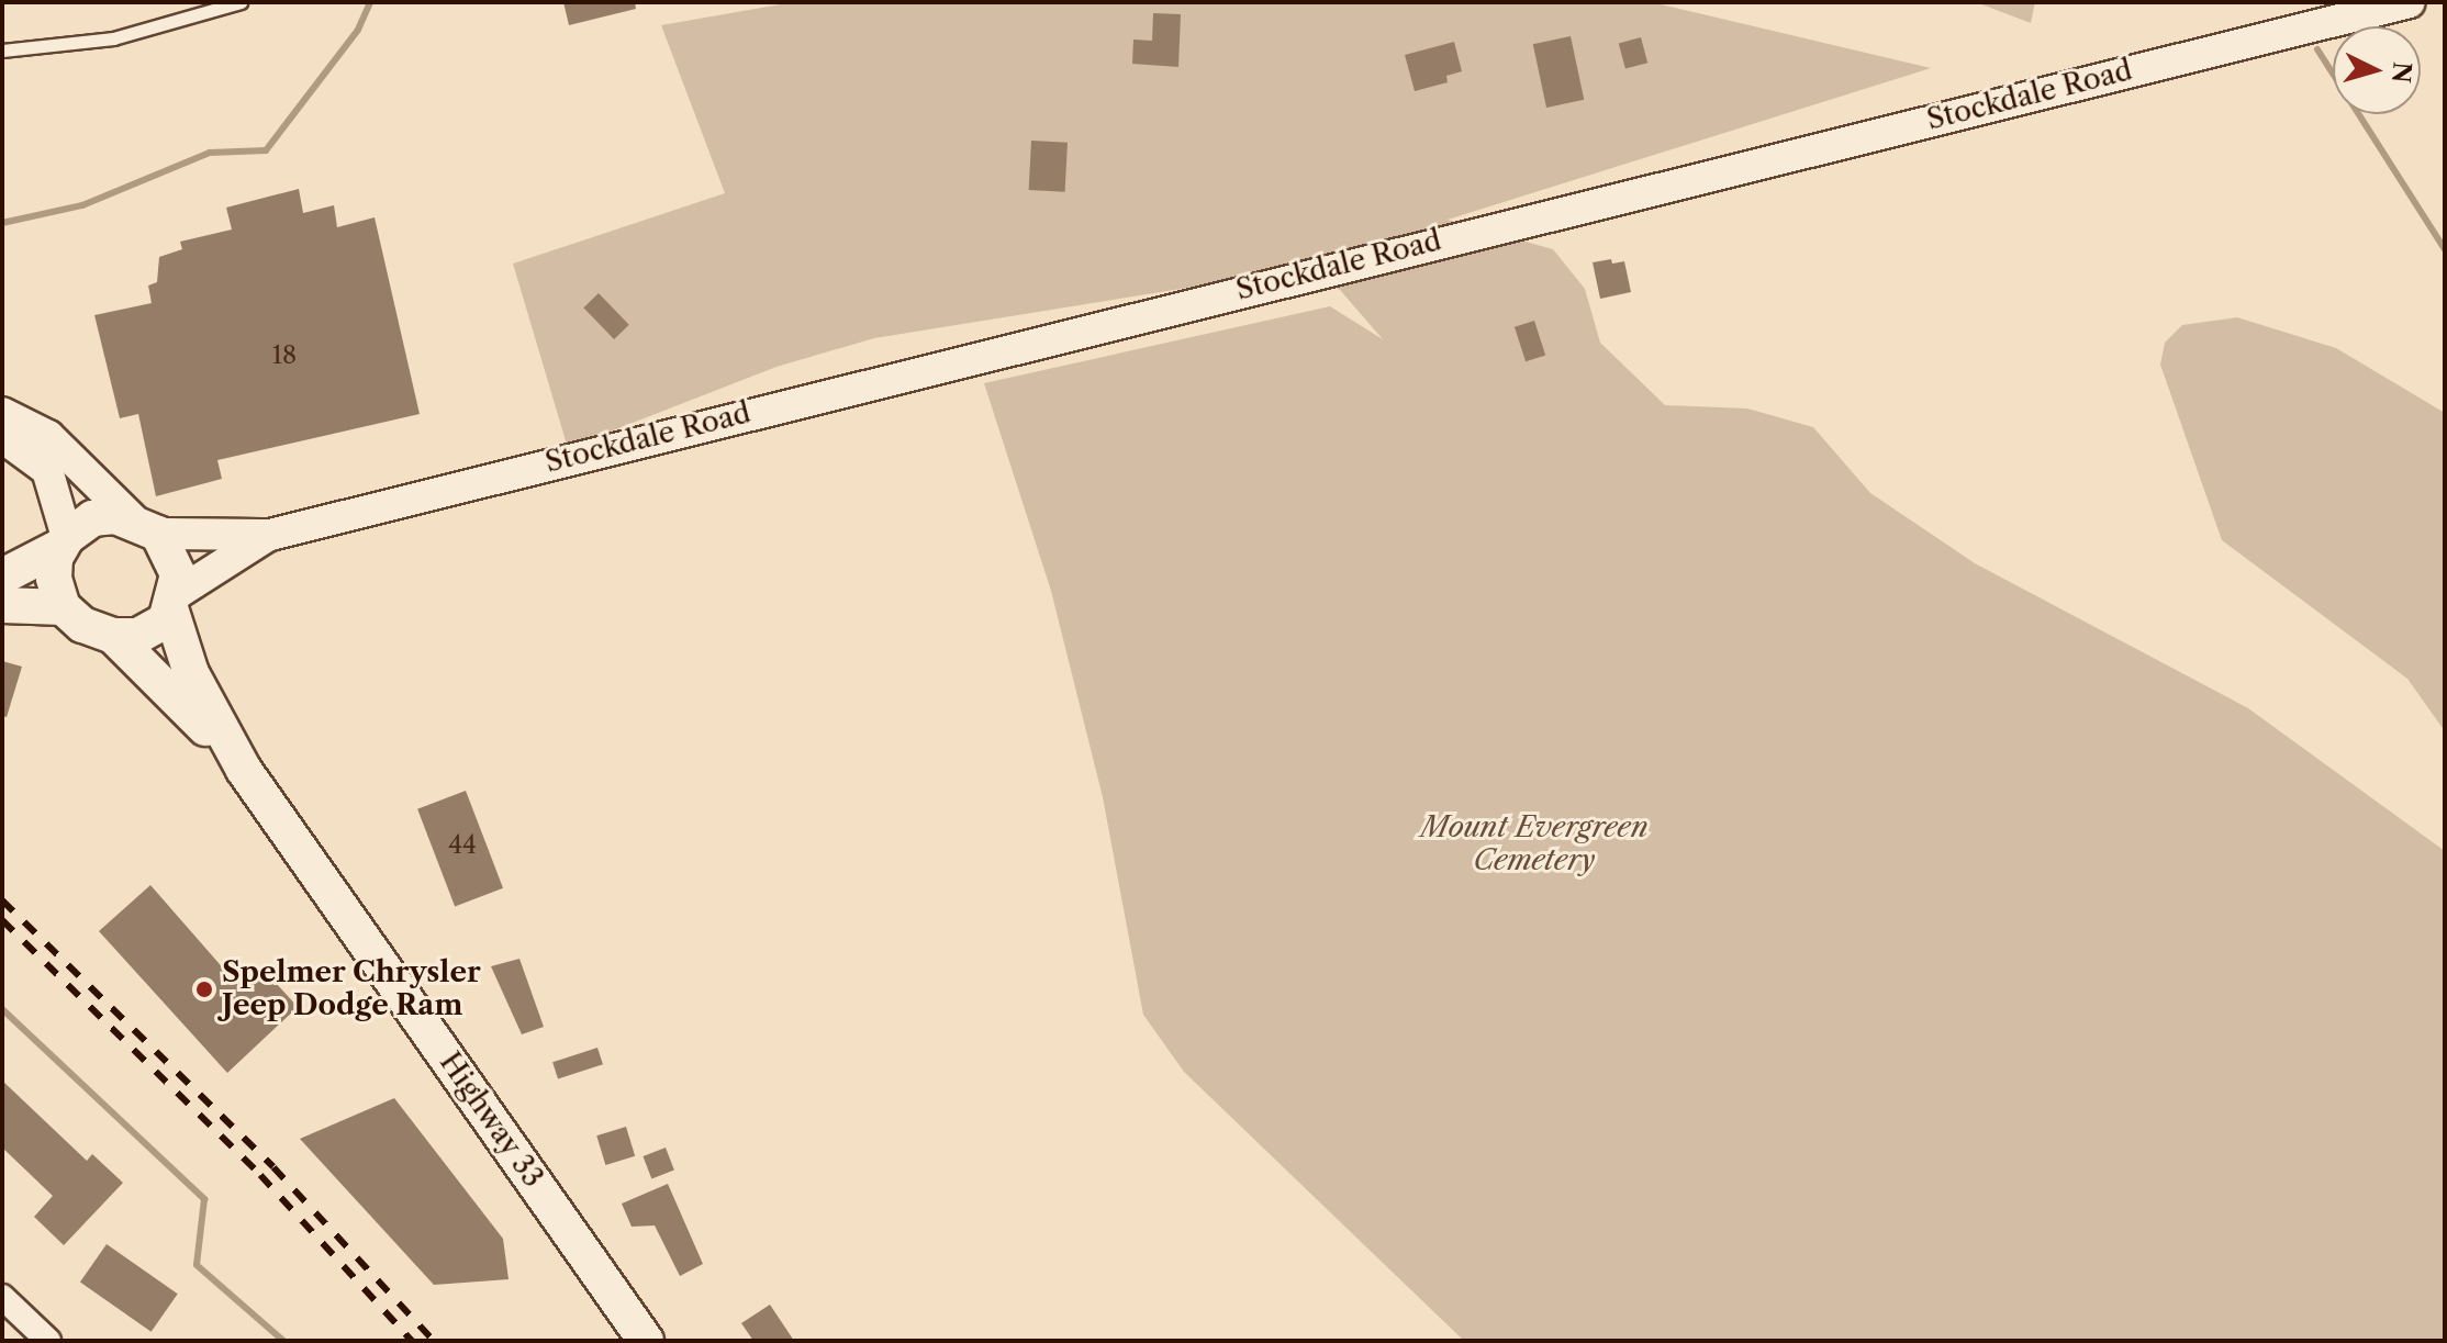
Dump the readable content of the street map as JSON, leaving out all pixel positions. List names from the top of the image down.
{
  "streets": {
    "main road": ["Highway 33"],
    "street": ["Stockdale Road"]
  },
  "crossings": [
    ["Stockdale Road", "Highway 33"]
  ],
  "parks": ["Mount Evergreen Cemetery"],
  "places": ["Spelmer Chrysler Jeep Dodge Ram"],
  "house_numbers": ["18", "44"],
  "north": "right"
}
